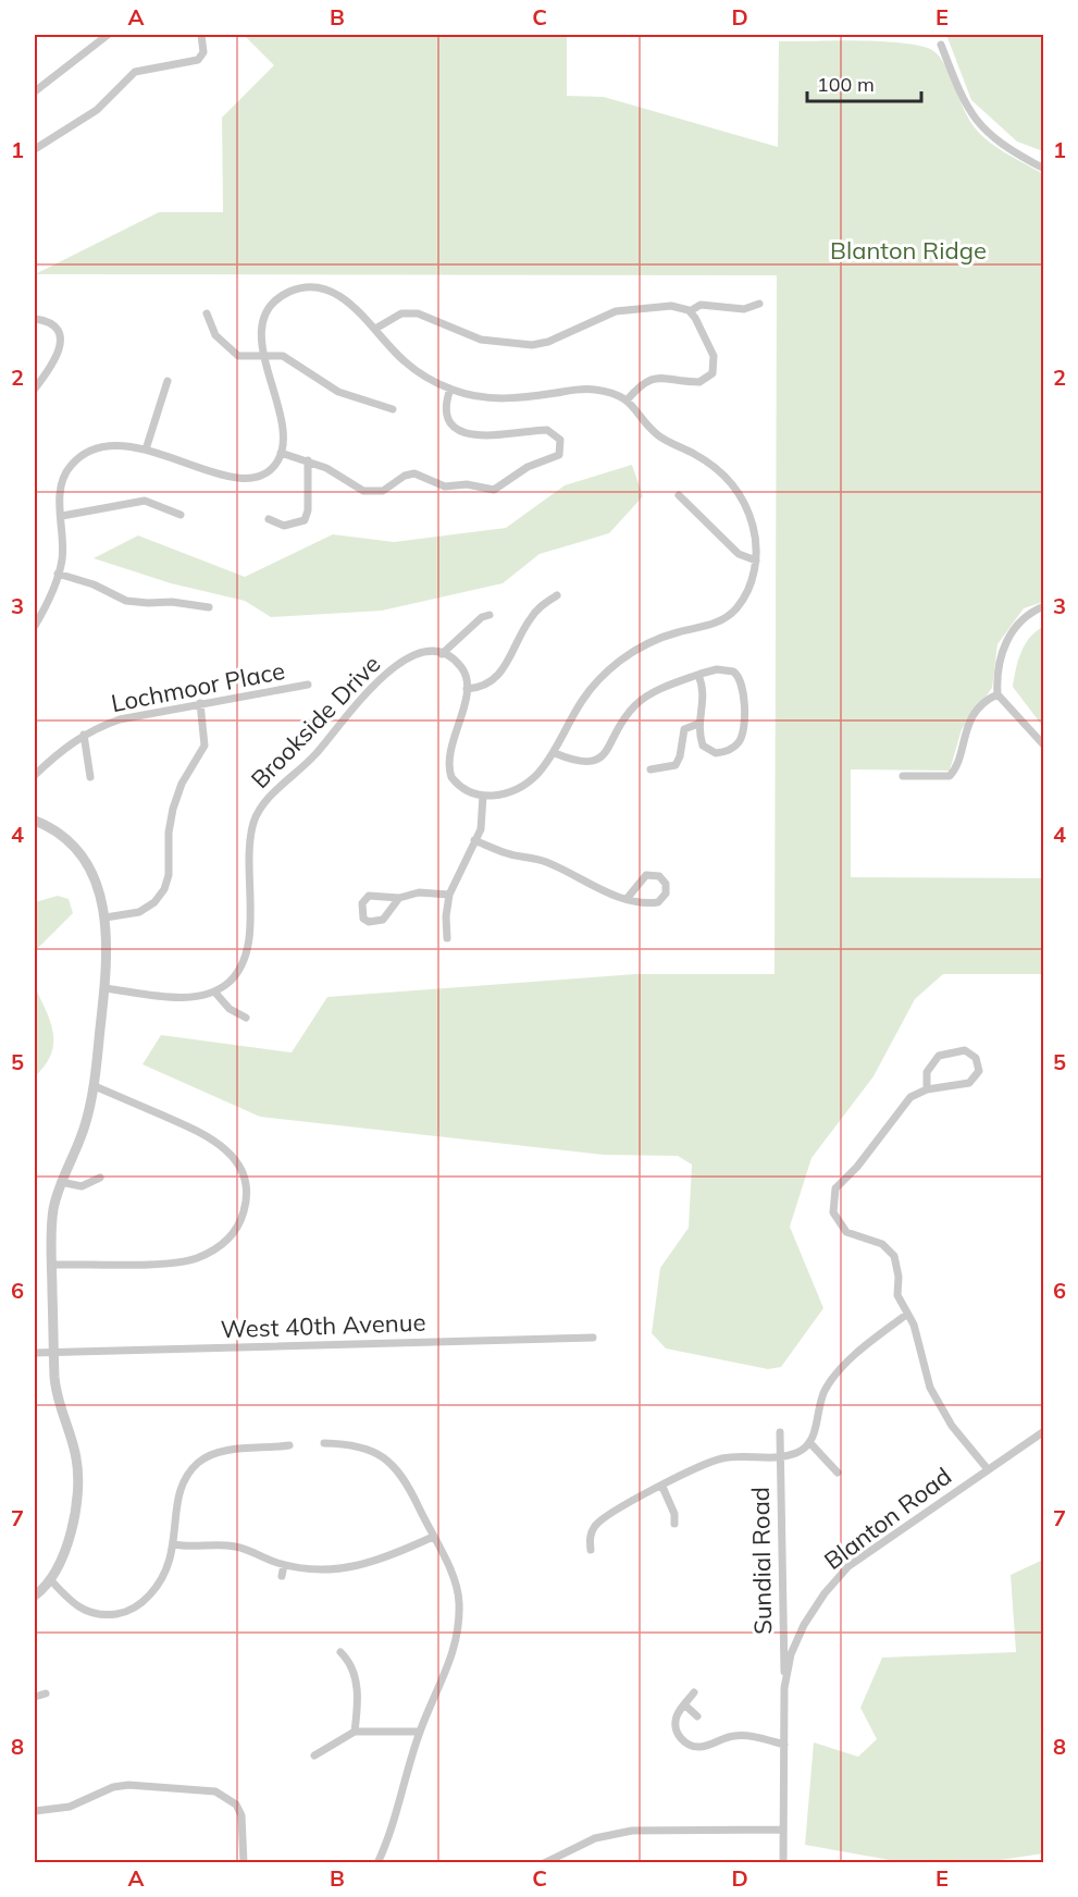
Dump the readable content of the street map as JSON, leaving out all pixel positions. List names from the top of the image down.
{
  "streets": {
    "street": [
      "Lochmoor Place",
      "Brookside Drive",
      "West 40th Avenue",
      "Blanton Road",
      "Sundial Road"
    ]
  },
  "crossings": [
    ["Blanton Road", "Sundial Road"]
  ],
  "parks": ["Blanton Ridge"],
  "scale_bar": "100 m",
  "grid": {
    "columns": [
      "A",
      "B",
      "C",
      "D",
      "E"
    ],
    "rows": [
      "1",
      "2",
      "3",
      "4",
      "5",
      "6",
      "7",
      "8"
    ]
  }
}
